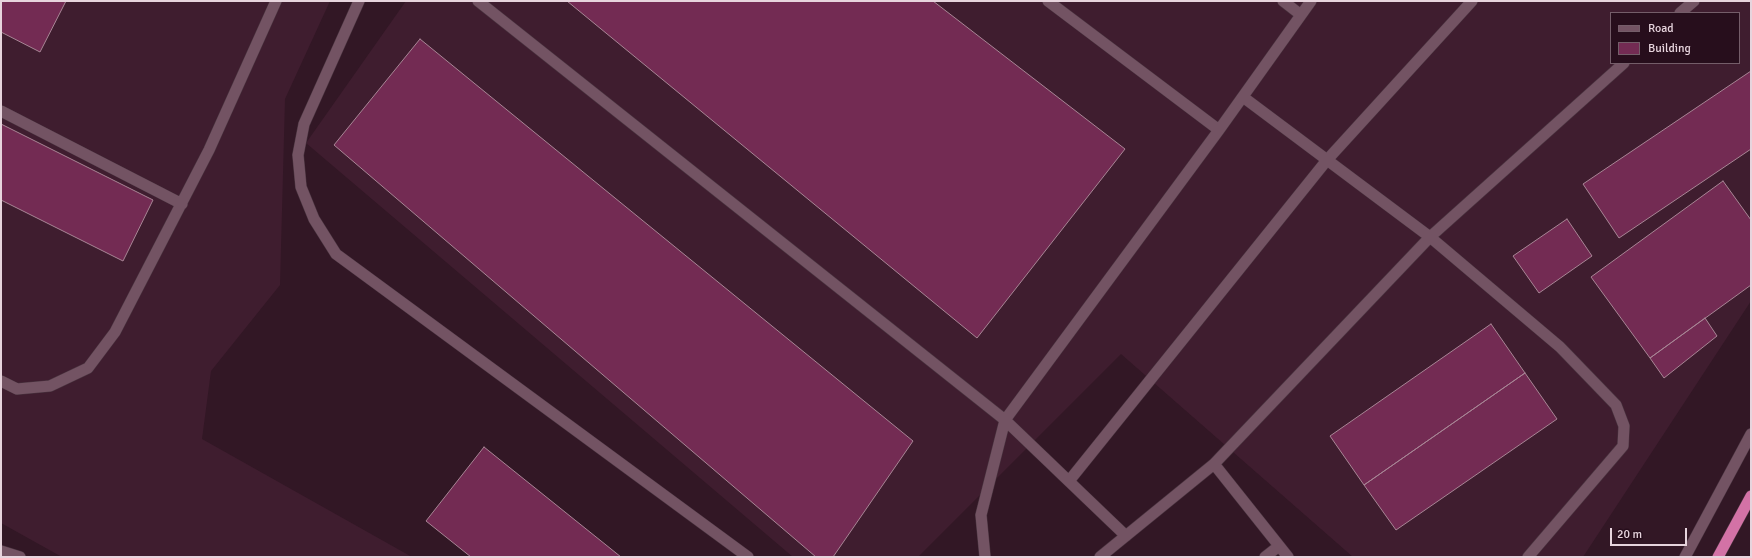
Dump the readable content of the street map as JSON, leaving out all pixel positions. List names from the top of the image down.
{
  "legend": ["Road", "Building"],
  "scale_bar": "20 m"
}
